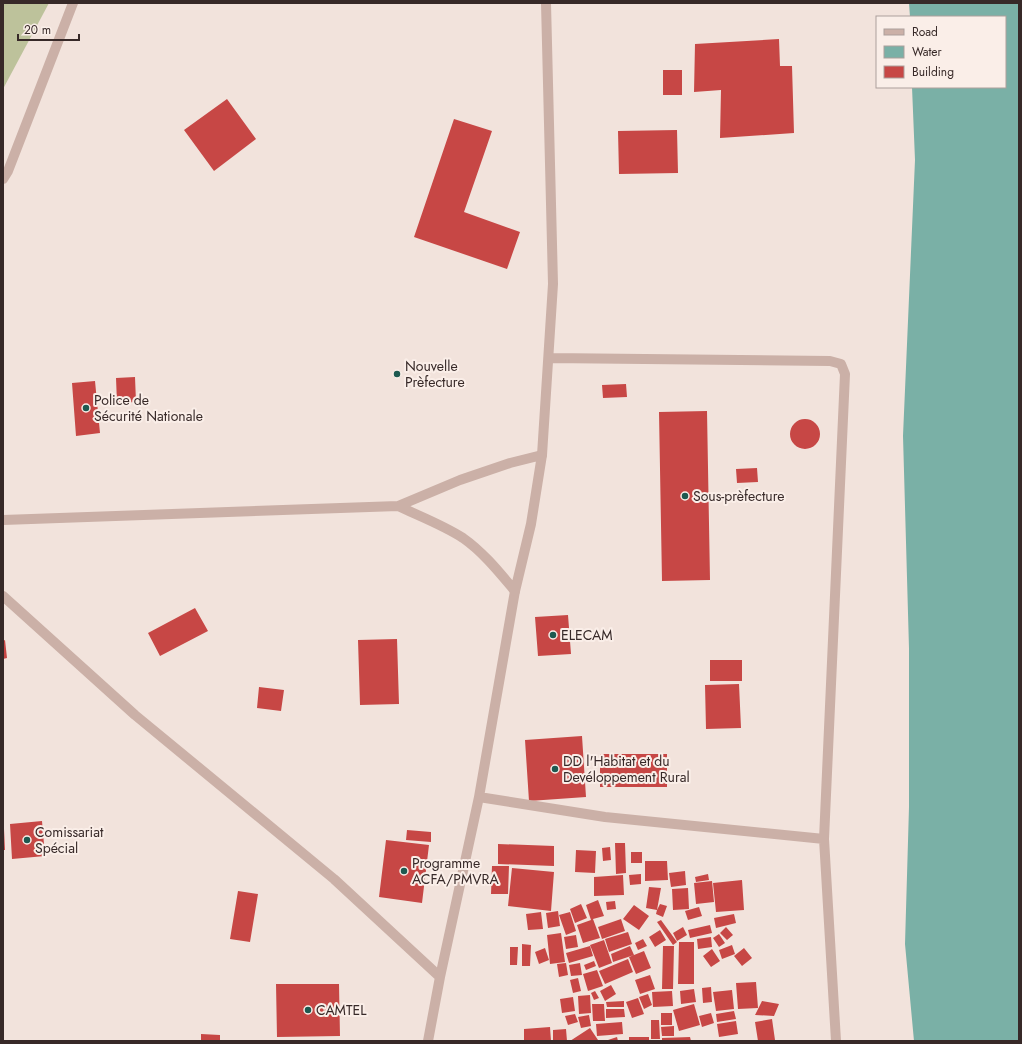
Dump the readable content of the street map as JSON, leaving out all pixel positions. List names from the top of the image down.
{
  "places": [
    "Nouvelle Prèfecture",
    "Police de Sécurité Nationale",
    "Sous-prèfecture",
    "ELECAM",
    "DD l'Habitat et du Devéloppement Rural",
    "Comissariat Spécial",
    "Programme ACFA/PMVRA",
    "CAMTEL"
  ],
  "legend": ["Road", "Water", "Building"],
  "scale_bar": "20 m"
}
